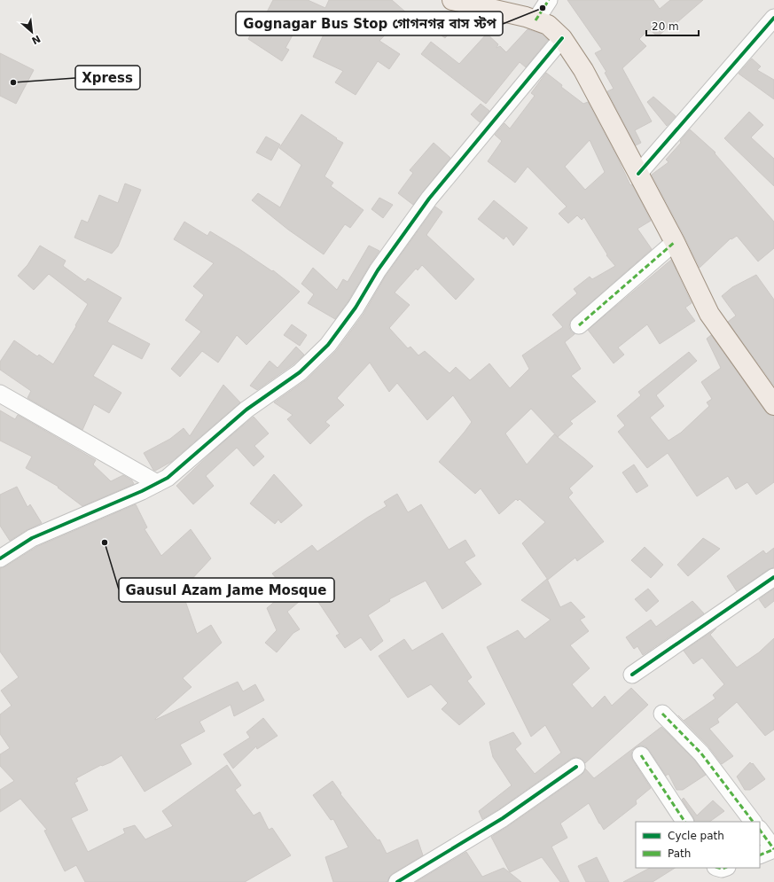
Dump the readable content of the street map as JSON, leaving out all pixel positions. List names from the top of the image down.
{
  "places": ["Gognagar Bus Stop গোগনগর বাস স্টপ", "Xpress", "Gausul Azam Jame Mosque"],
  "legend": ["Cycle path", "Path"],
  "scale_bar": "20 m",
  "north": "bottom right"
}
